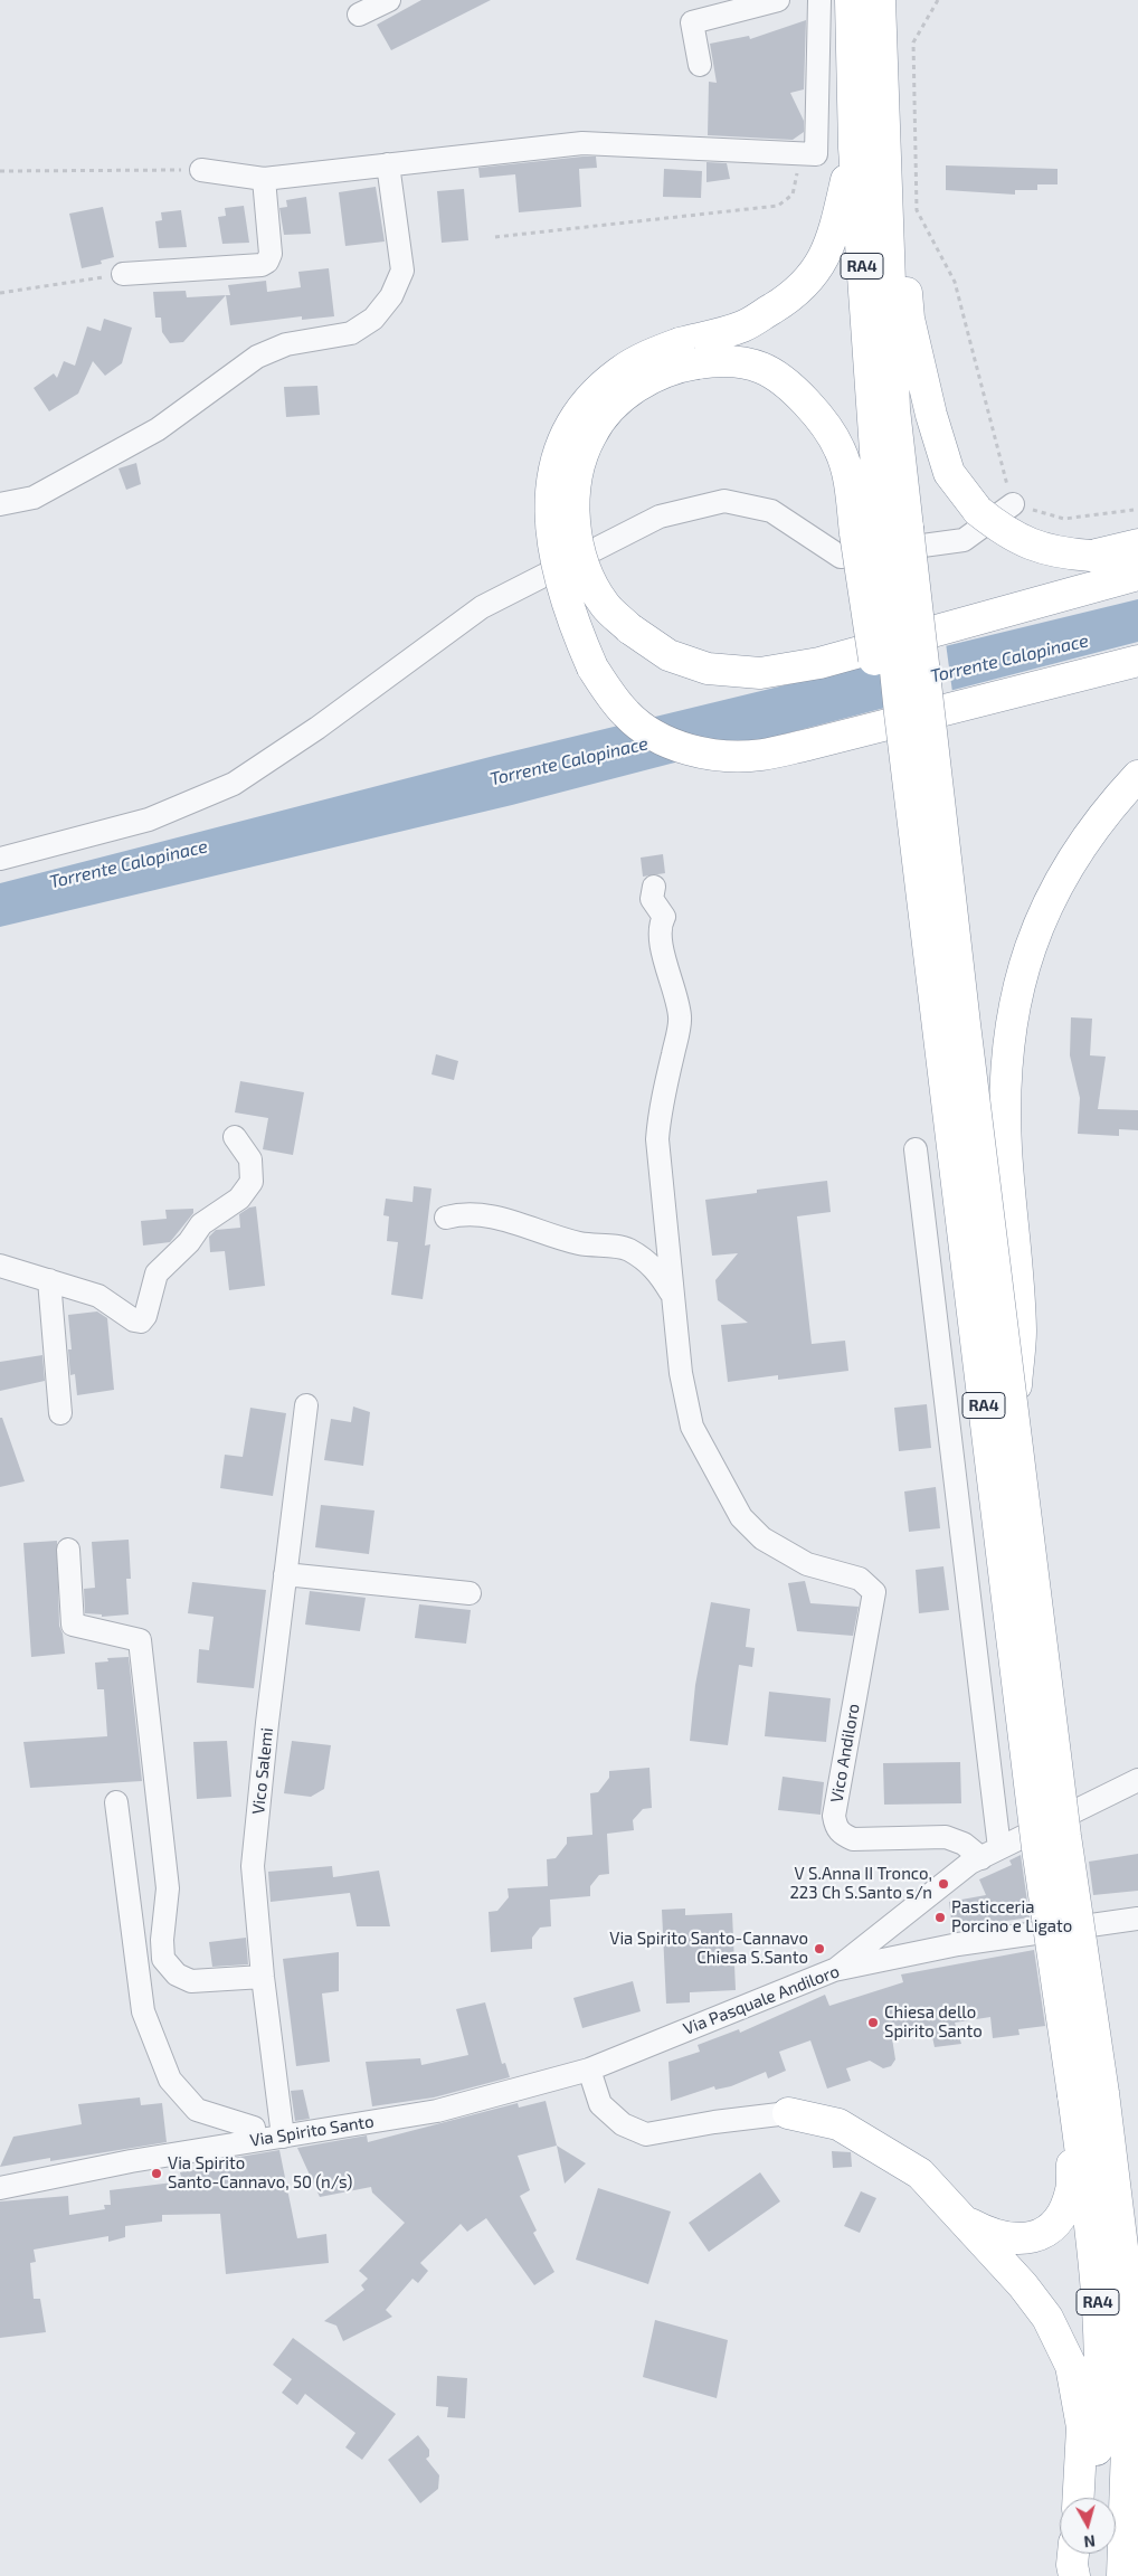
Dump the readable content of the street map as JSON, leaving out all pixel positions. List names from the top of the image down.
{
  "streets": {
    "highway": ["RA4"],
    "street": [
      "Vico Andiloro",
      "Vico Salemi",
      "Via Pasquale Andiloro",
      "Via Spirito Santo"
    ]
  },
  "crossings": [
    ["Vico Salemi", "Via Spirito Santo"],
    ["Via Pasquale Andiloro", "Via Spirito Santo"]
  ],
  "water": ["Torrente Calopinace"],
  "places": [
    "V S.Anna II Tronco, 223 Ch S.Santo s/n",
    "Pasticceria Porcino e Ligato",
    "Via Spirito Santo-Cannavo Chiesa S.Santo",
    "Chiesa dello Spirito Santo",
    "Via Spirito Santo-Cannavo, 50 (n/s)"
  ],
  "north": "bottom"
}
